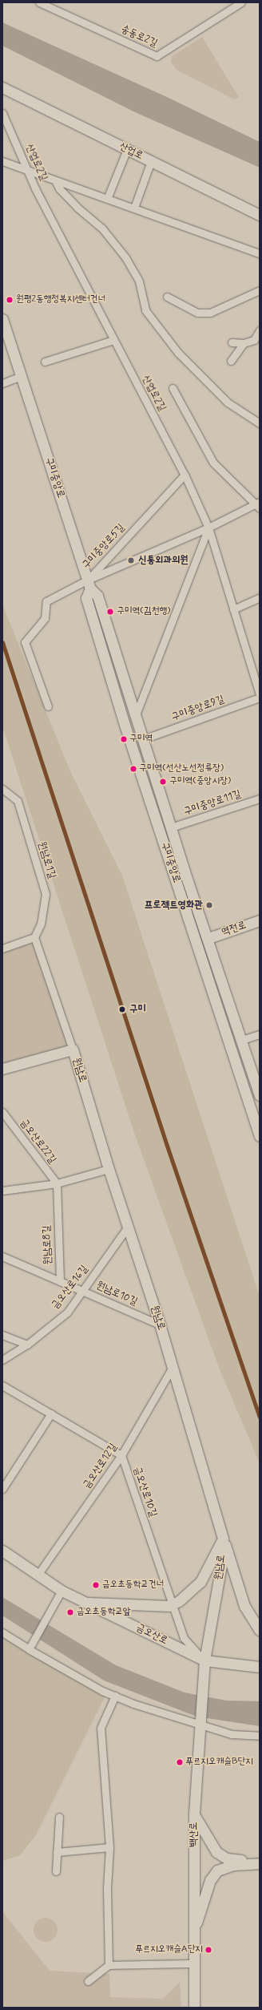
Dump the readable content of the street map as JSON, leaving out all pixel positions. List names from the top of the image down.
{
  "streets": {
    "street": [
      "송동로2길",
      "산업로",
      "산업로2길",
      "구미중앙로",
      "구미중앙로5길",
      "구미중앙로9길",
      "구미중앙로11길",
      "원남로1길",
      "역전로",
      "원남로",
      "금오산로22길",
      "원남로8길",
      "금오산로16길",
      "원남로10길",
      "금오산로12길",
      "금오산로10길",
      "금오산로",
      "백산로"
    ]
  },
  "crossings": [
    ["산업로2길", "구미중앙로5길"],
    ["구미중앙로", "구미중앙로5길"],
    ["구미중앙로", "구미중앙로9길"],
    ["구미중앙로", "구미중앙로11길"],
    ["구미중앙로", "역전로"],
    ["원남로", "금오산로16길"],
    ["원남로", "원남로10길"],
    ["원남로", "금오산로12길"],
    ["원남로", "금오산로10길"],
    ["원남로", "금오산로"],
    ["원남로", "백산로"],
    ["금오산로22길", "원남로8길"],
    ["금오산로16길", "원남로10길"],
    ["금오산로12길", "금오산로10길"],
    ["금오산로12길", "금오산로"],
    ["금오산로10길", "금오산로"],
    ["금오산로10길", "백산로"],
    ["금오산로", "백산로"]
  ],
  "places": [
    "원평2동행정복지센터건너",
    "신통외과의원",
    "구미역(김천행)",
    "구미역",
    "구미역(선산노선정류장)",
    "구미역(중앙시장)",
    "프로젝트영화관",
    "구미",
    "금오초등학교건너",
    "금오초등학교앞",
    "푸르지오캐슬B단지",
    "푸르지오캐슬A단지"
  ]
}
